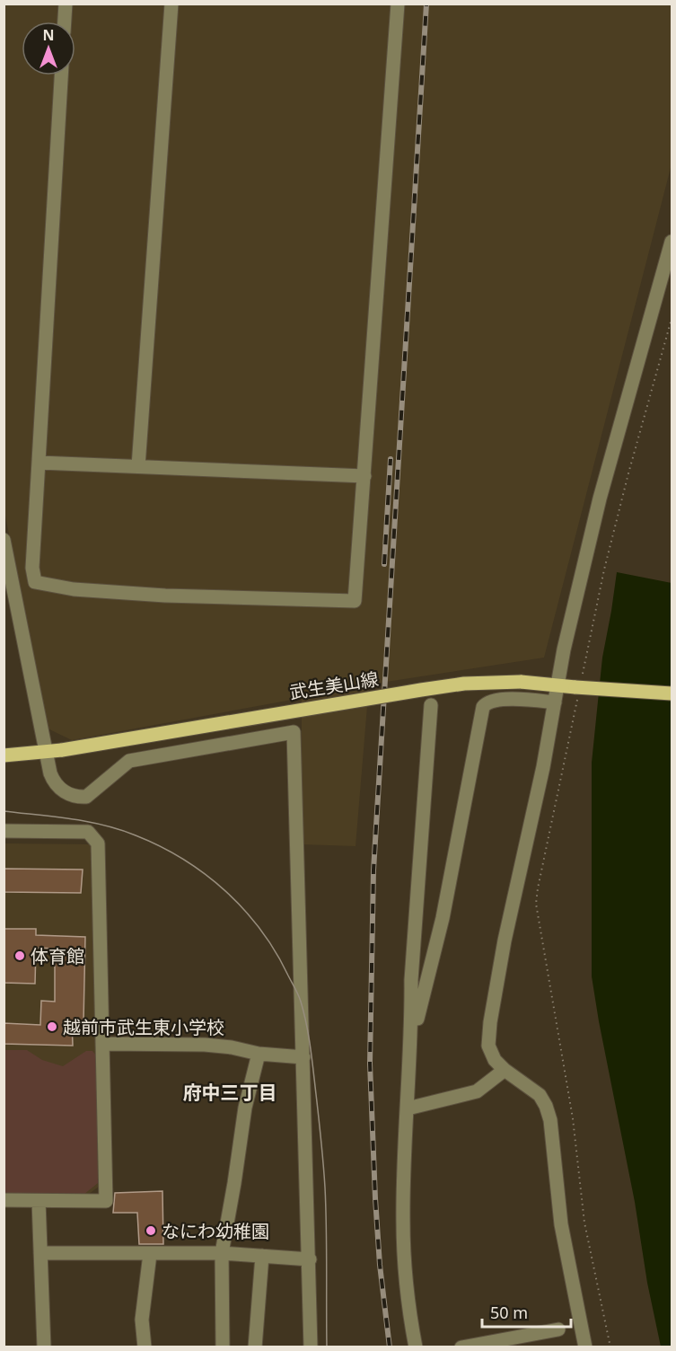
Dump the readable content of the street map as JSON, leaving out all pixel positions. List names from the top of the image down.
{
  "streets": {
    "main road": ["武生美山線"]
  },
  "districts": ["府中三丁目"],
  "places": ["体育館", "越前市武生東小学校", "なにわ幼稚園"],
  "scale_bar": "50 m",
  "north": "top"
}
